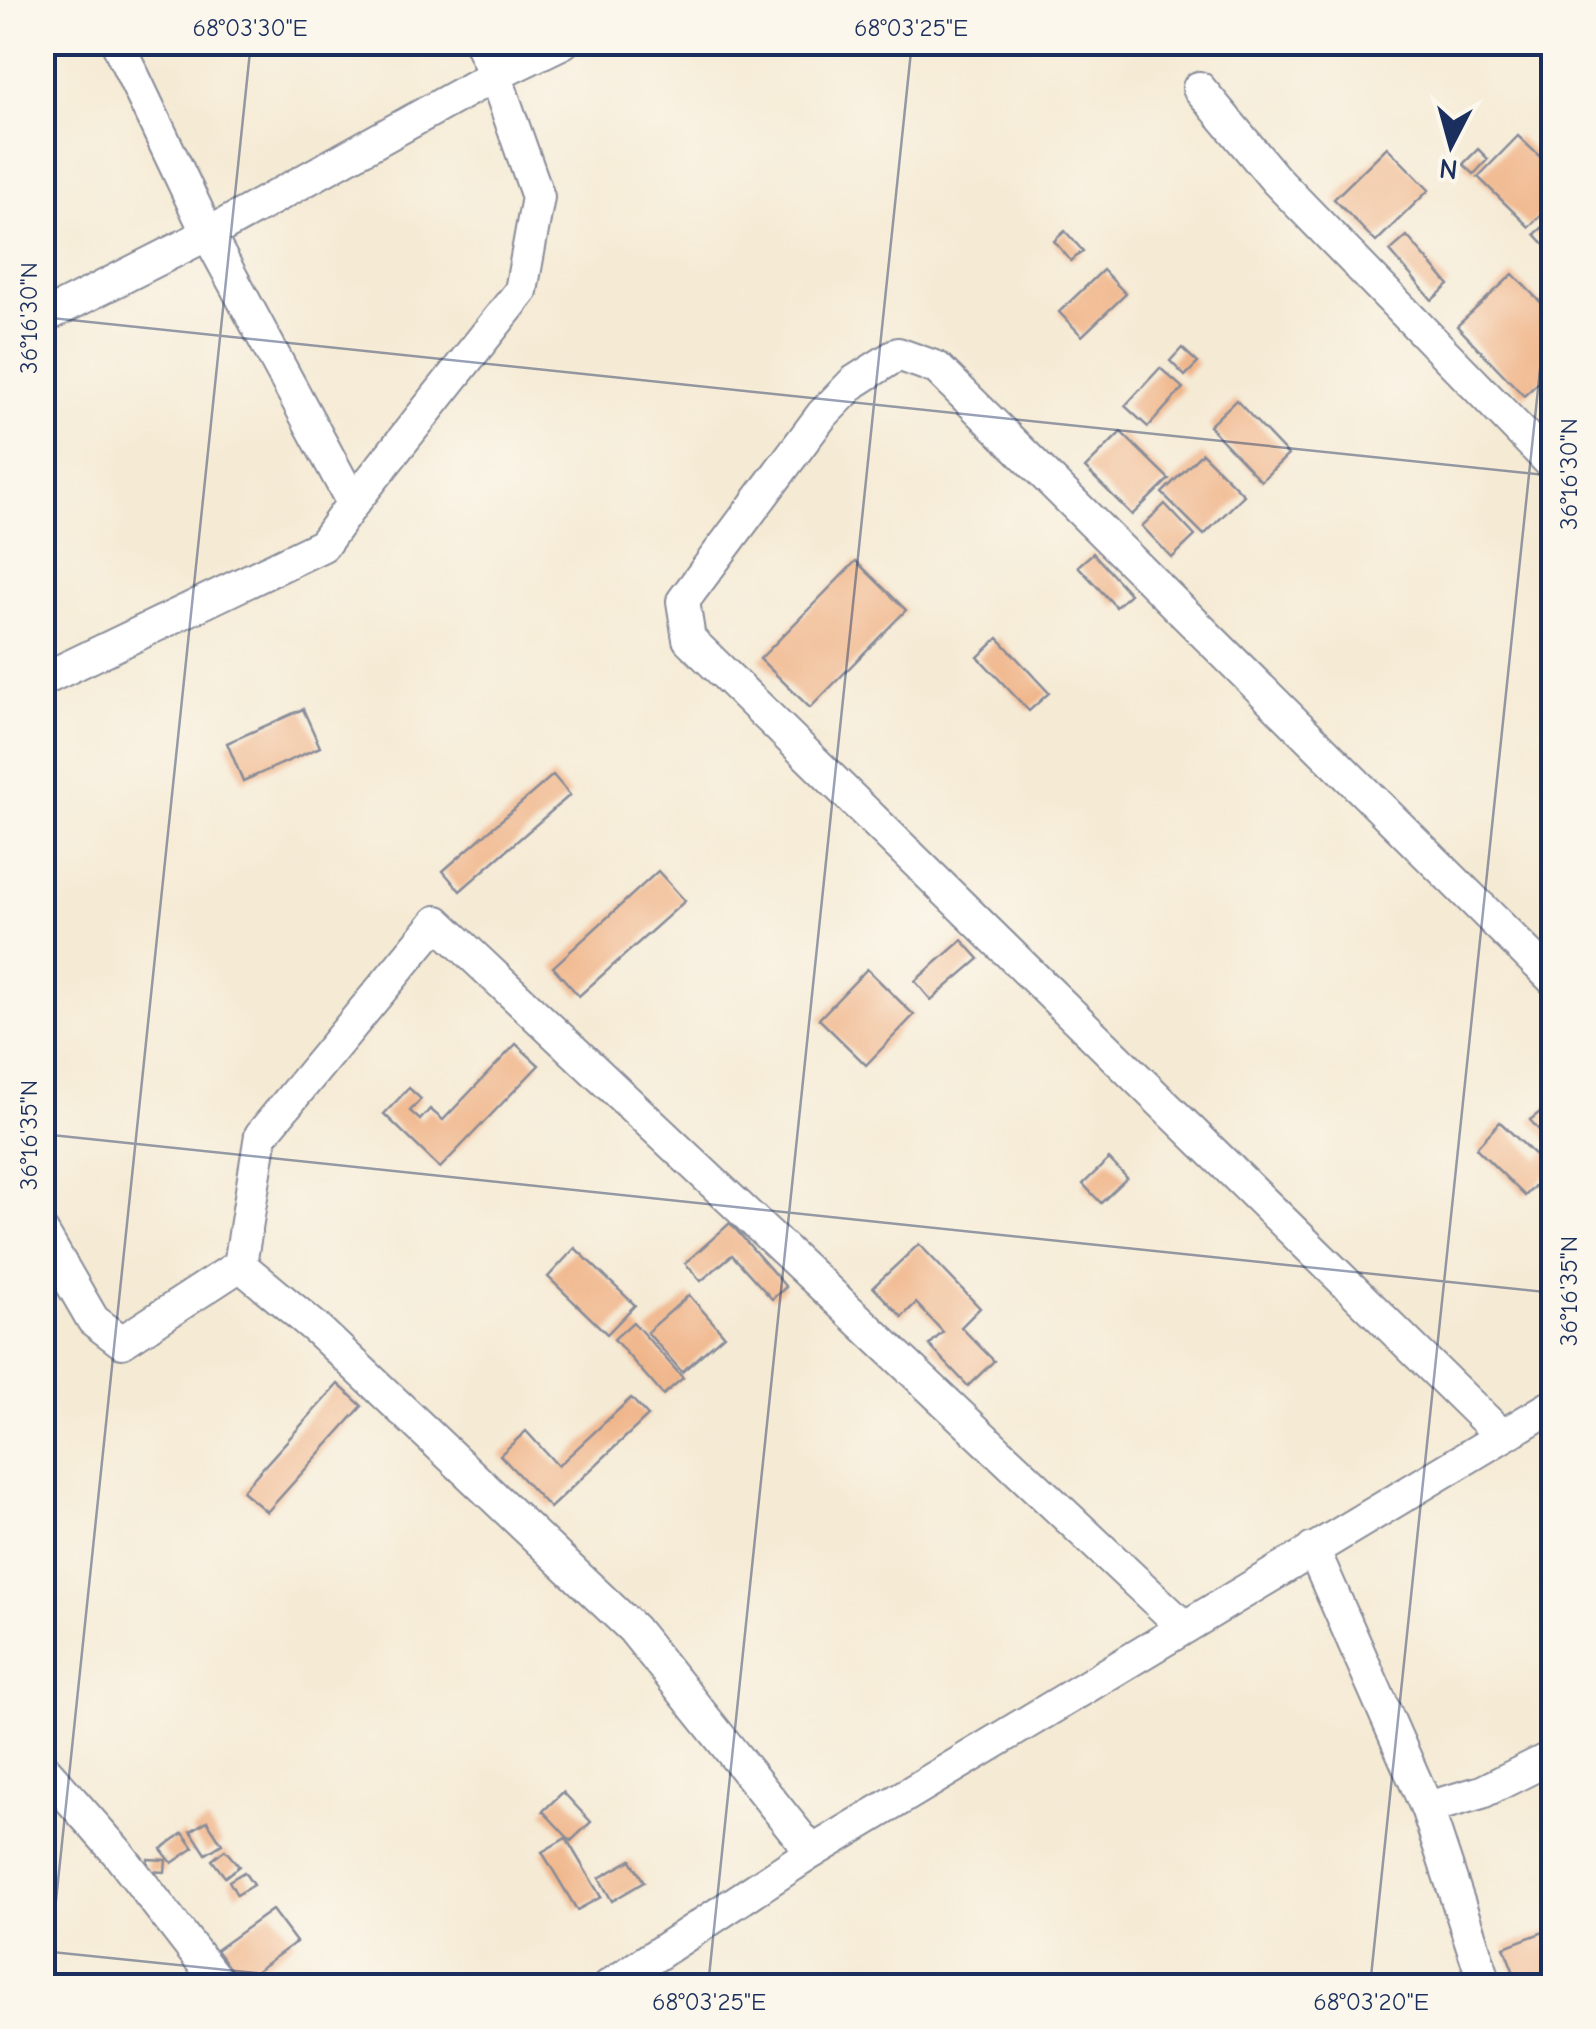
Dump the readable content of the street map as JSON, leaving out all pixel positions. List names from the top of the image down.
{
  "north": "bottom",
  "coordinates": [
    "68°03'30\"E",
    "68°03'25\"E",
    "36°16'30\"N",
    "36°16'35\"N",
    "68°03'20\"E"
  ]
}
